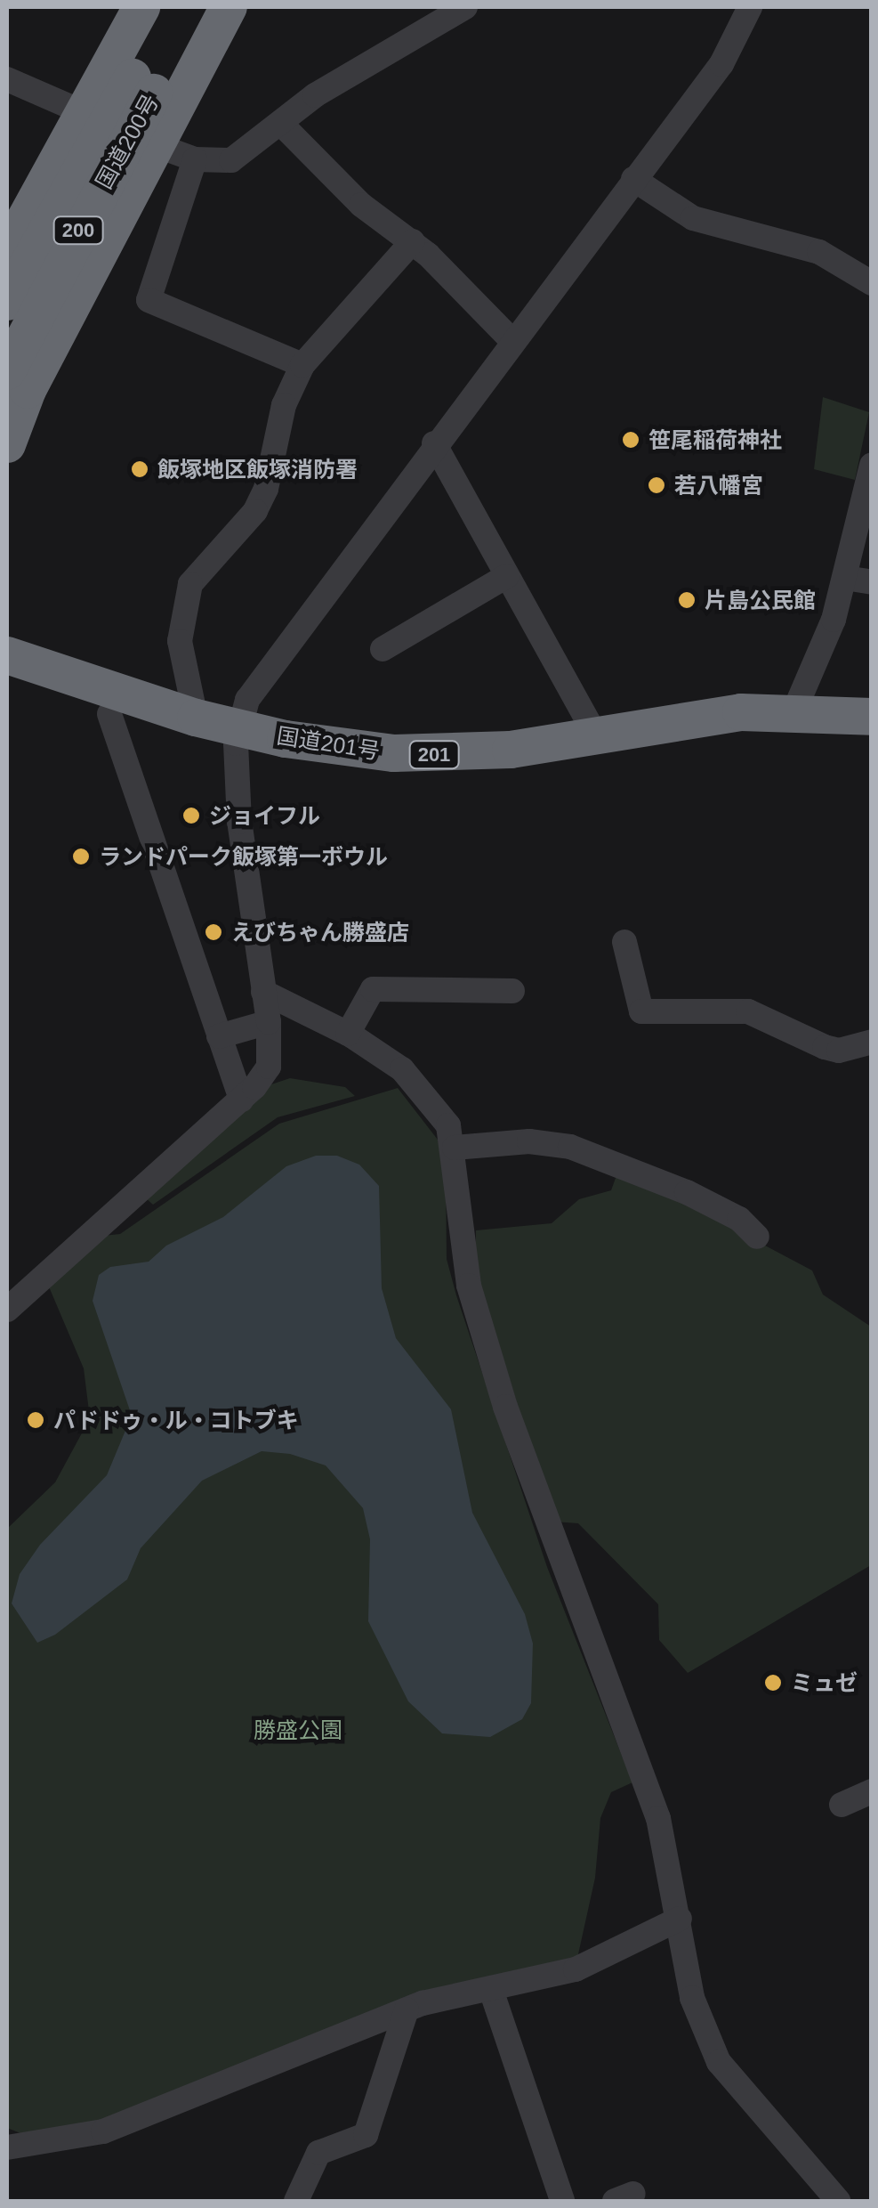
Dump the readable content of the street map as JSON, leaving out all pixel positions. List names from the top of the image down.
{
  "streets": {
    "highway": [
      "国道200号",
      "200",
      "国道201号",
      "201"
    ]
  },
  "parks": ["勝盛公園"],
  "places": [
    "笹尾稲荷神社",
    "飯塚地区飯塚消防署",
    "若八幡宮",
    "片島公民館",
    "ジョイフル",
    "ランドパーク飯塚第一ボウル",
    "えびちゃん勝盛店",
    "パドドゥ・ル・コトブキ",
    "ミュゼ"
  ]
}
